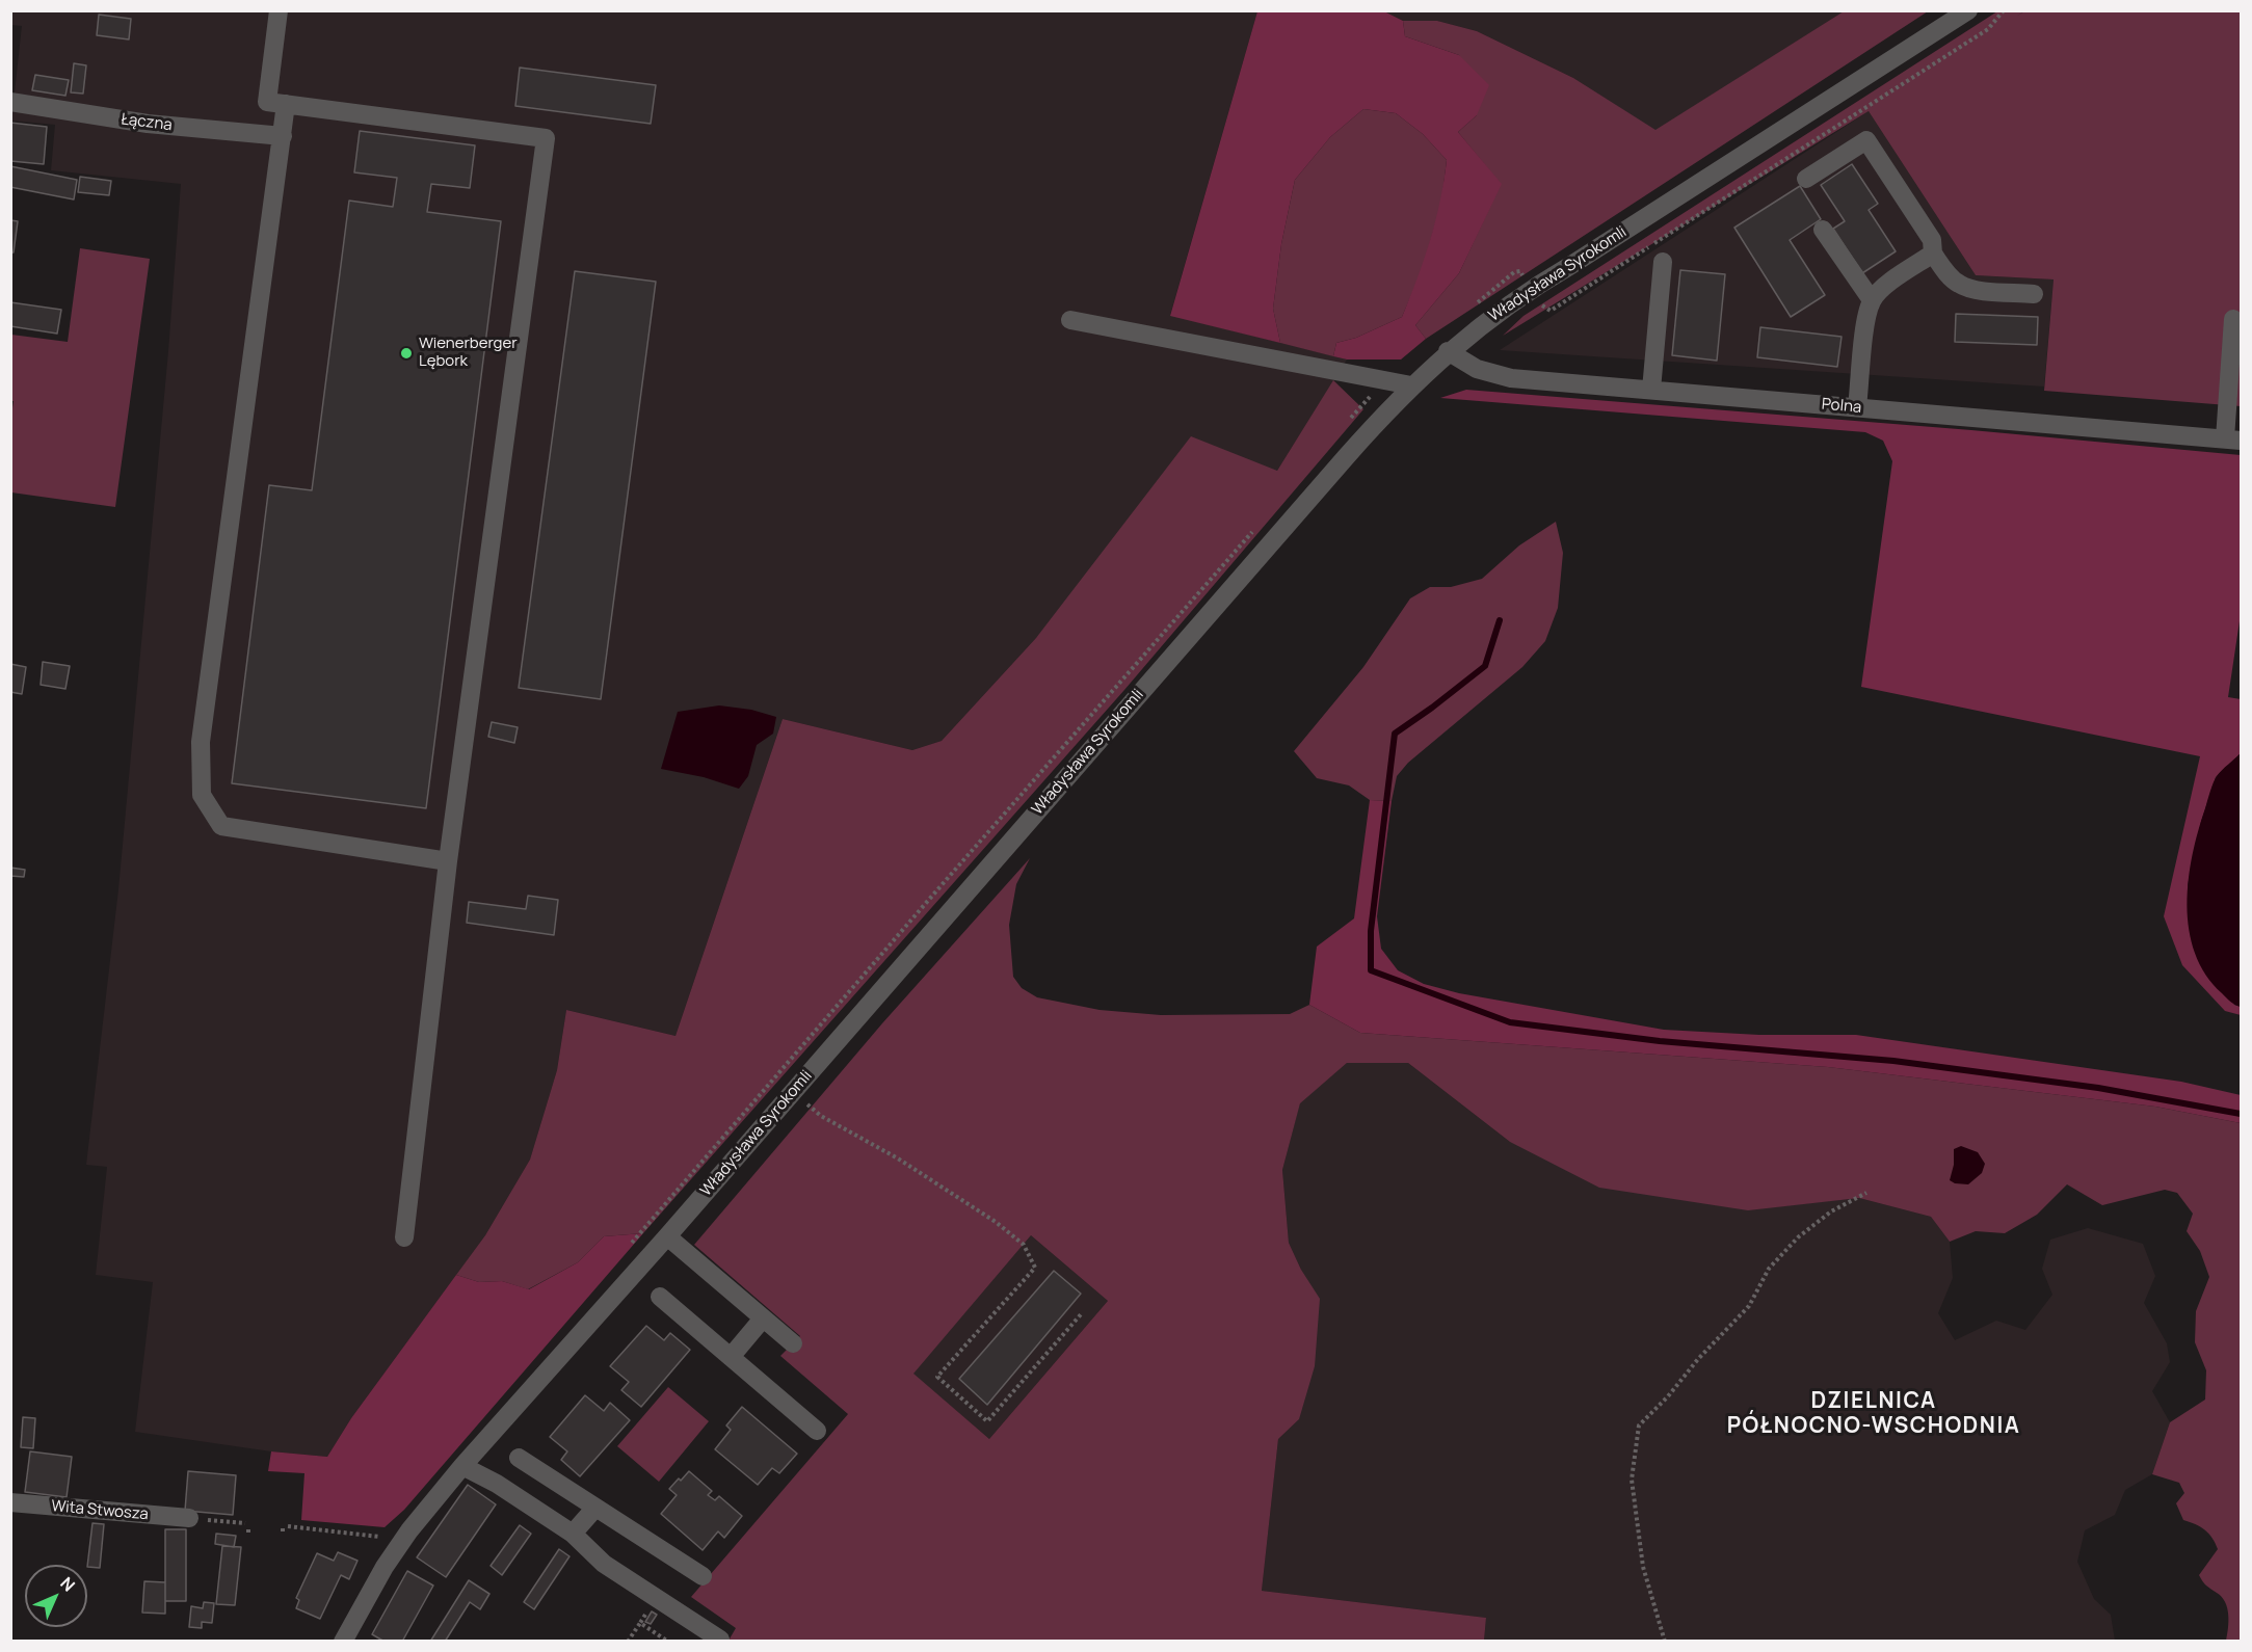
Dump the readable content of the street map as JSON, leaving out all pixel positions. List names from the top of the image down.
{
  "streets": {
    "street": [
      "Łączna",
      "Władysława Syrokomli",
      "Polna",
      "Wita Stwosza"
    ]
  },
  "crossings": [
    ["Władysława Syrokomli", "Polna"]
  ],
  "districts": ["DZIELNICA PÓŁNOCNO-WSCHODNIA"],
  "places": ["Wienerberger Lębork"],
  "north": "top right"
}
